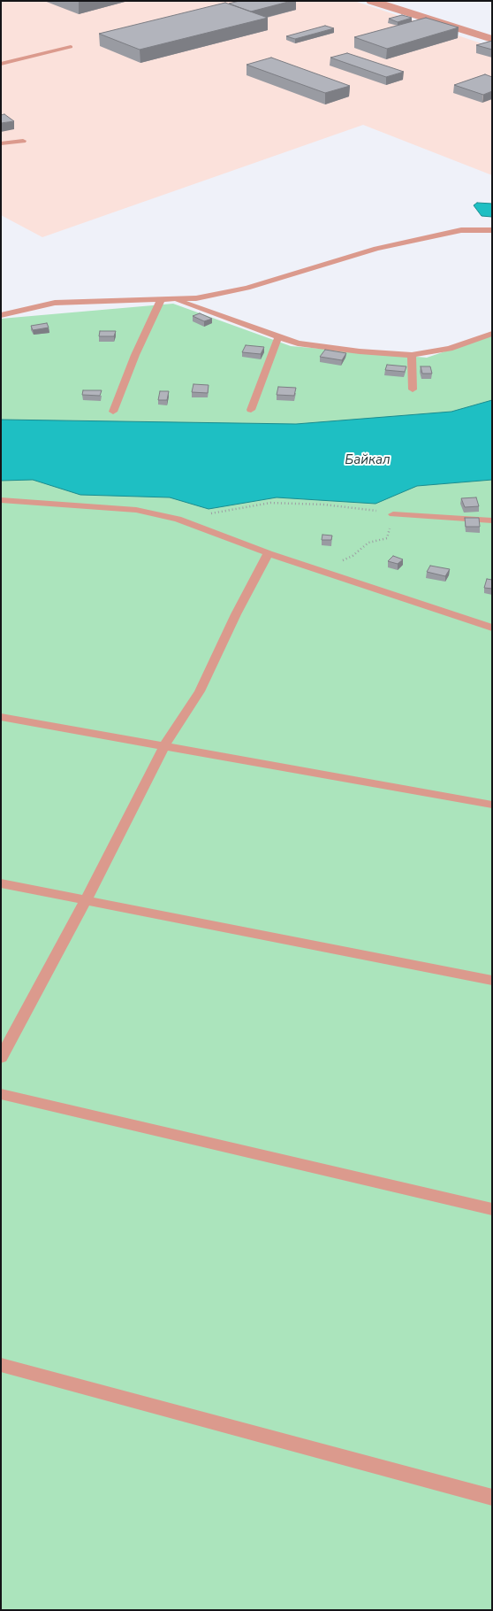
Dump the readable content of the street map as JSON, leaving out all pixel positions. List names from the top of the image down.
{
  "water": ["Байкал"]
}
